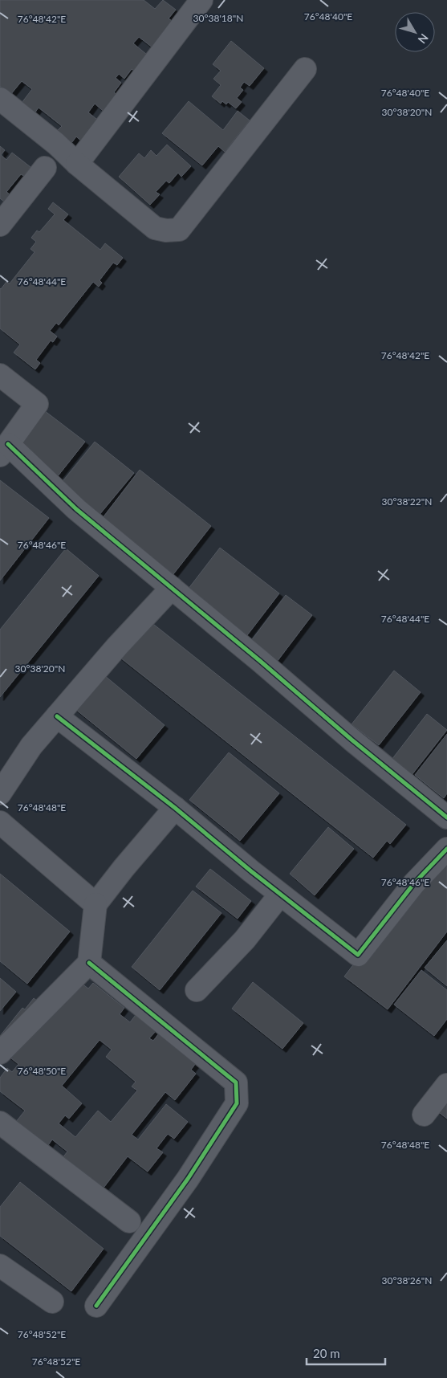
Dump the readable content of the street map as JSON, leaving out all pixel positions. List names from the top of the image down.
{
  "scale_bar": "20 m",
  "north": "bottom right",
  "coordinates": [
    "76°48'40\"E",
    "30°38'18\"N",
    "76°48'42\"E",
    "30°38'20\"N",
    "76°48'44\"E",
    "30°38'22\"N",
    "76°48'46\"E",
    "76°48'48\"E",
    "76°48'50\"E",
    "30°38'26\"N",
    "76°48'52\"E"
  ]
}
